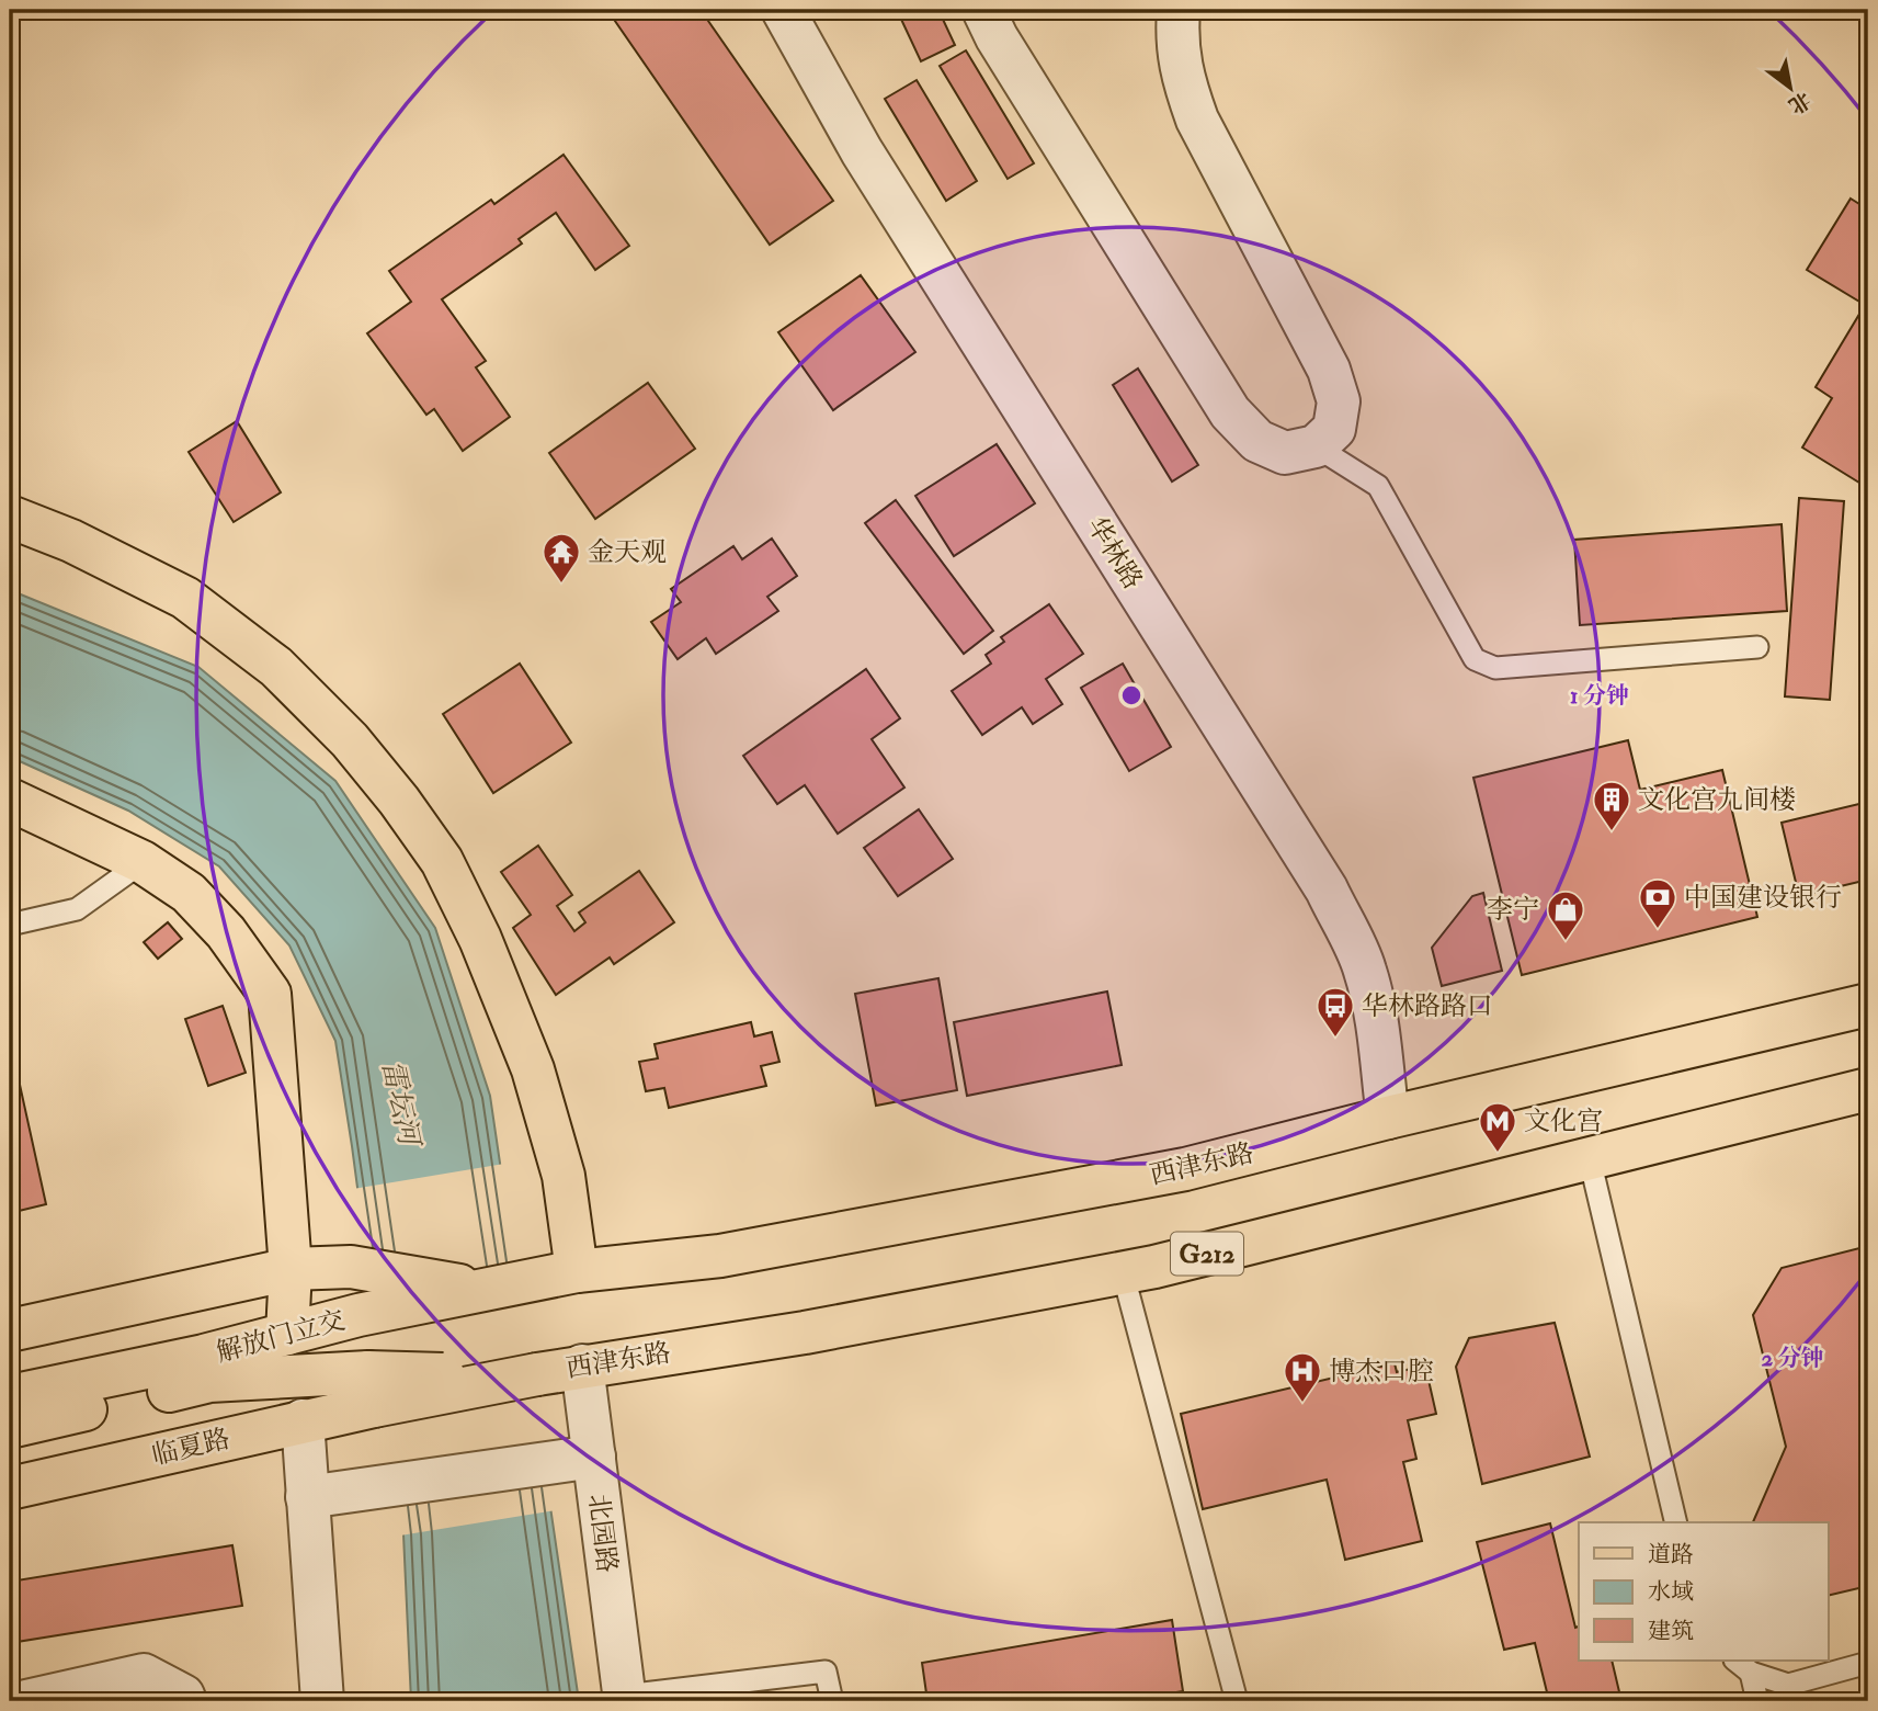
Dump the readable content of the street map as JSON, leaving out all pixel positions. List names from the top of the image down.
{
  "streets": {
    "main road": [
      "西津东路",
      "G212",
      "解放门立交",
      "临夏路"
    ],
    "street": ["华林路", "北园路"]
  },
  "crossings": [
    ["华林路", "西津东路"],
    ["西津东路", "解放门立交"],
    ["西津东路", "临夏路"],
    ["西津东路", "北园路"],
    ["解放门立交", "临夏路"]
  ],
  "water": ["雷坛河"],
  "places": {
    "temple": ["金天观"],
    "building": ["文化宫九间楼"],
    "bank": ["中国建设银行"],
    "shop": ["李宁"],
    "bus stop": ["华林路路口"],
    "metro station": ["文化宫"],
    "hospital": ["博杰口腔"]
  },
  "legend": ["道路", "水域", "建筑"],
  "north": "bottom right",
  "rings": ["1 分钟", "2 分钟"]
}
